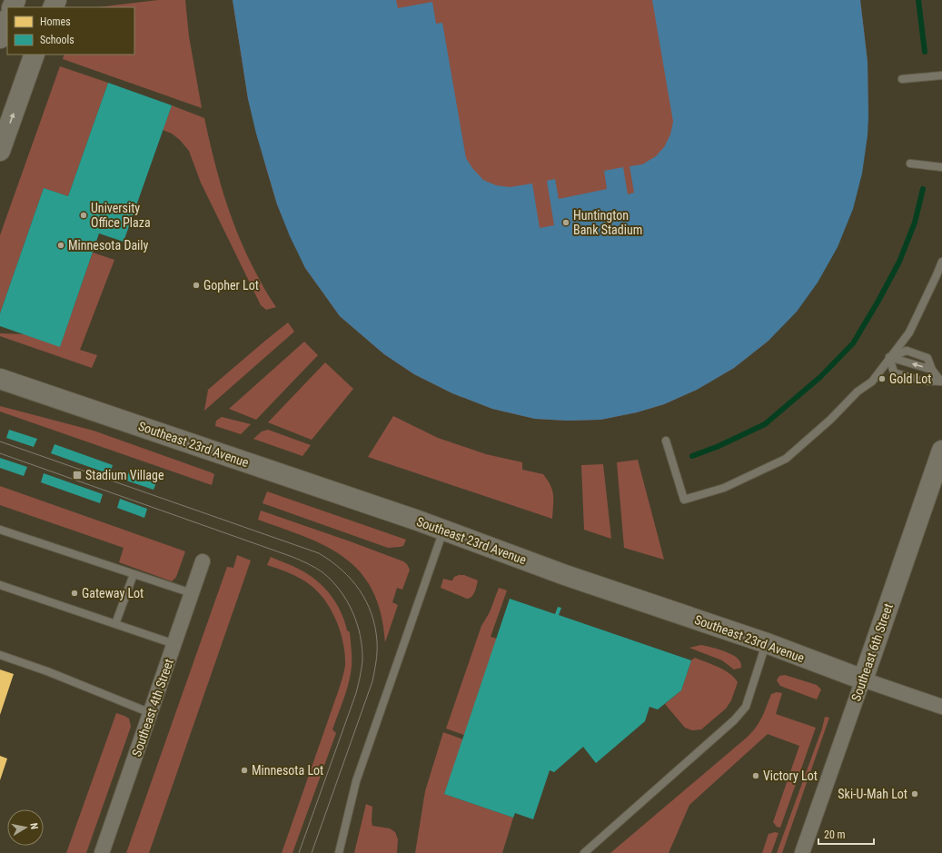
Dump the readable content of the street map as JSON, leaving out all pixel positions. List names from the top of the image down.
{
  "streets": {
    "street": ["Southeast 23rd Avenue", "Southeast 6th Street", "Southeast 4th Street"]
  },
  "crossings": [
    ["Southeast 23rd Avenue", "Southeast 6th Street"]
  ],
  "places": {
    "other": [
      "University Office Plaza",
      "Huntington Bank Stadium",
      "Minnesota Daily",
      "Gopher Lot",
      "Gold Lot",
      "Gateway Lot",
      "Minnesota Lot",
      "Victory Lot",
      "Ski-U-Mah Lot"
    ],
    "transit": ["Stadium Village"]
  },
  "legend": ["Homes", "Schools"],
  "scale_bar": "20 m",
  "north": "right"
}
